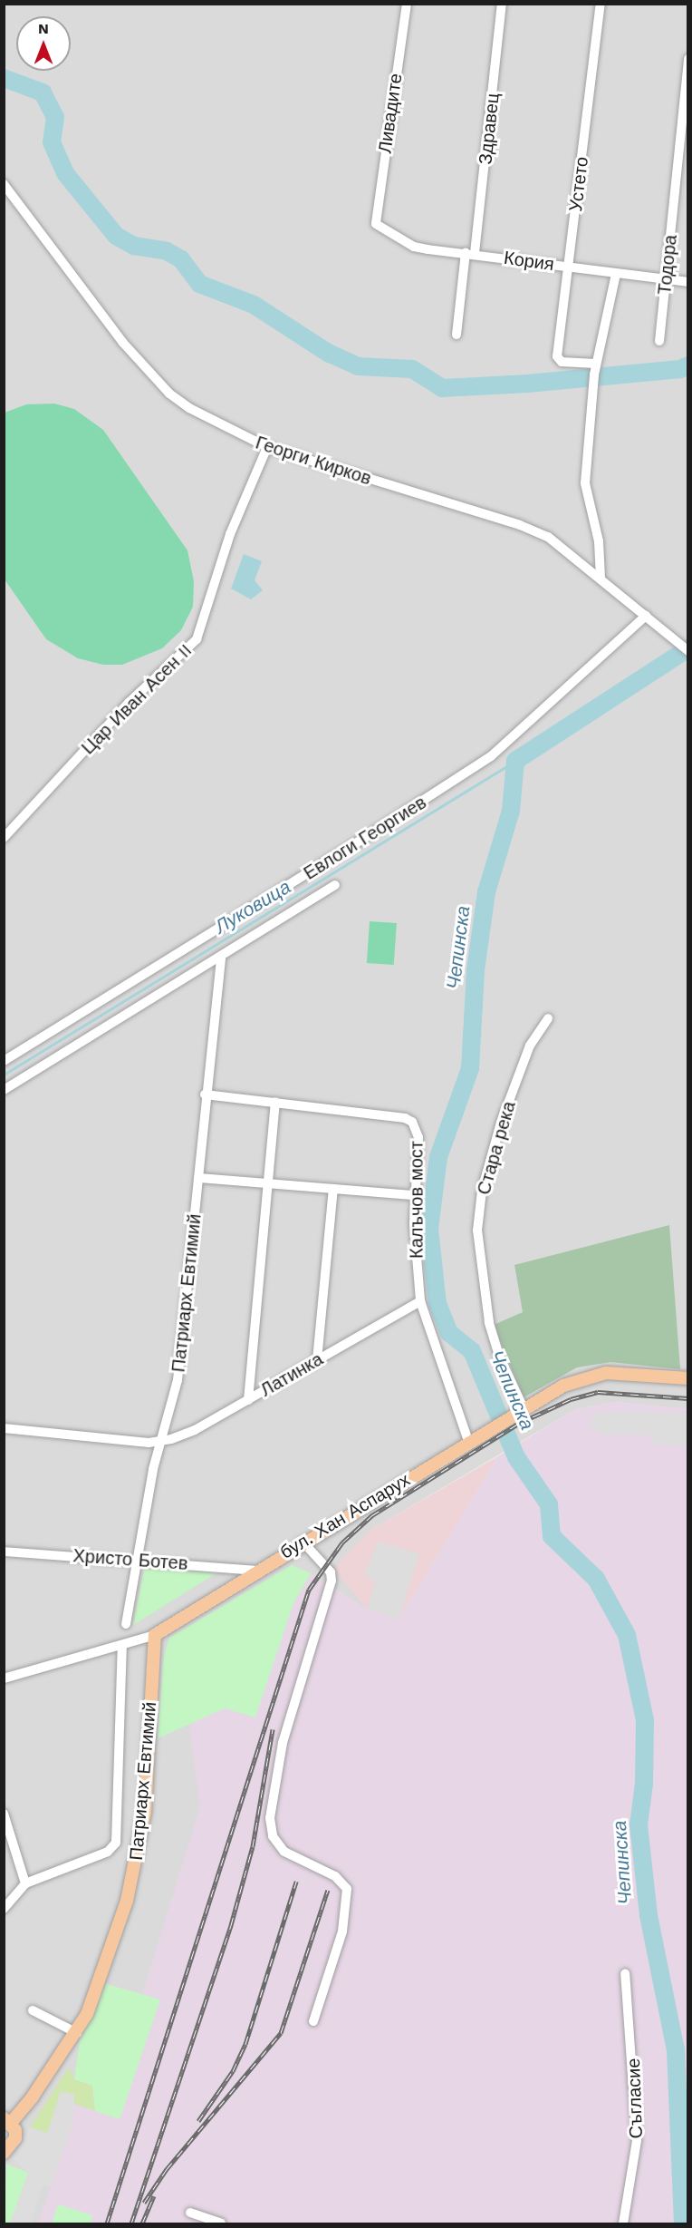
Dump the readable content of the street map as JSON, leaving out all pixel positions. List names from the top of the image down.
{
  "streets": {
    "main road": ["Патриарх Евтимий", "бул. Хан Аспарух"],
    "street": [
      "Ливадите",
      "Здравец",
      "Устето",
      "Кория",
      "Тодора",
      "Георги Кирков",
      "Цар Иван Асен II",
      "Евлоги Георгиев",
      "Стара река",
      "Калъчов мост",
      "Латинка",
      "Христо Ботев",
      "Съгласие"
    ]
  },
  "crossings": [
    ["Ливадите", "Кория"],
    ["Здравец", "Кория"],
    ["Устето", "Кория"],
    ["Кория", "Тодора"],
    ["Георги Кирков", "Цар Иван Асен II"],
    ["Георги Кирков", "Евлоги Георгиев"],
    ["Евлоги Георгиев", "Патриарх Евтимий"],
    ["Стара река", "бул. Хан Аспарух"],
    ["Калъчов мост", "Латинка"],
    ["Калъчов мост", "бул. Хан Аспарух"],
    ["Патриарх Евтимий", "Латинка"],
    ["Патриарх Евтимий", "бул. Хан Аспарух"],
    ["Патриарх Евтимий", "Христо Ботев"],
    ["бул. Хан Аспарух", "Христо Ботев"]
  ],
  "water": ["Луковица", "Чепинска"],
  "north": "top"
}
